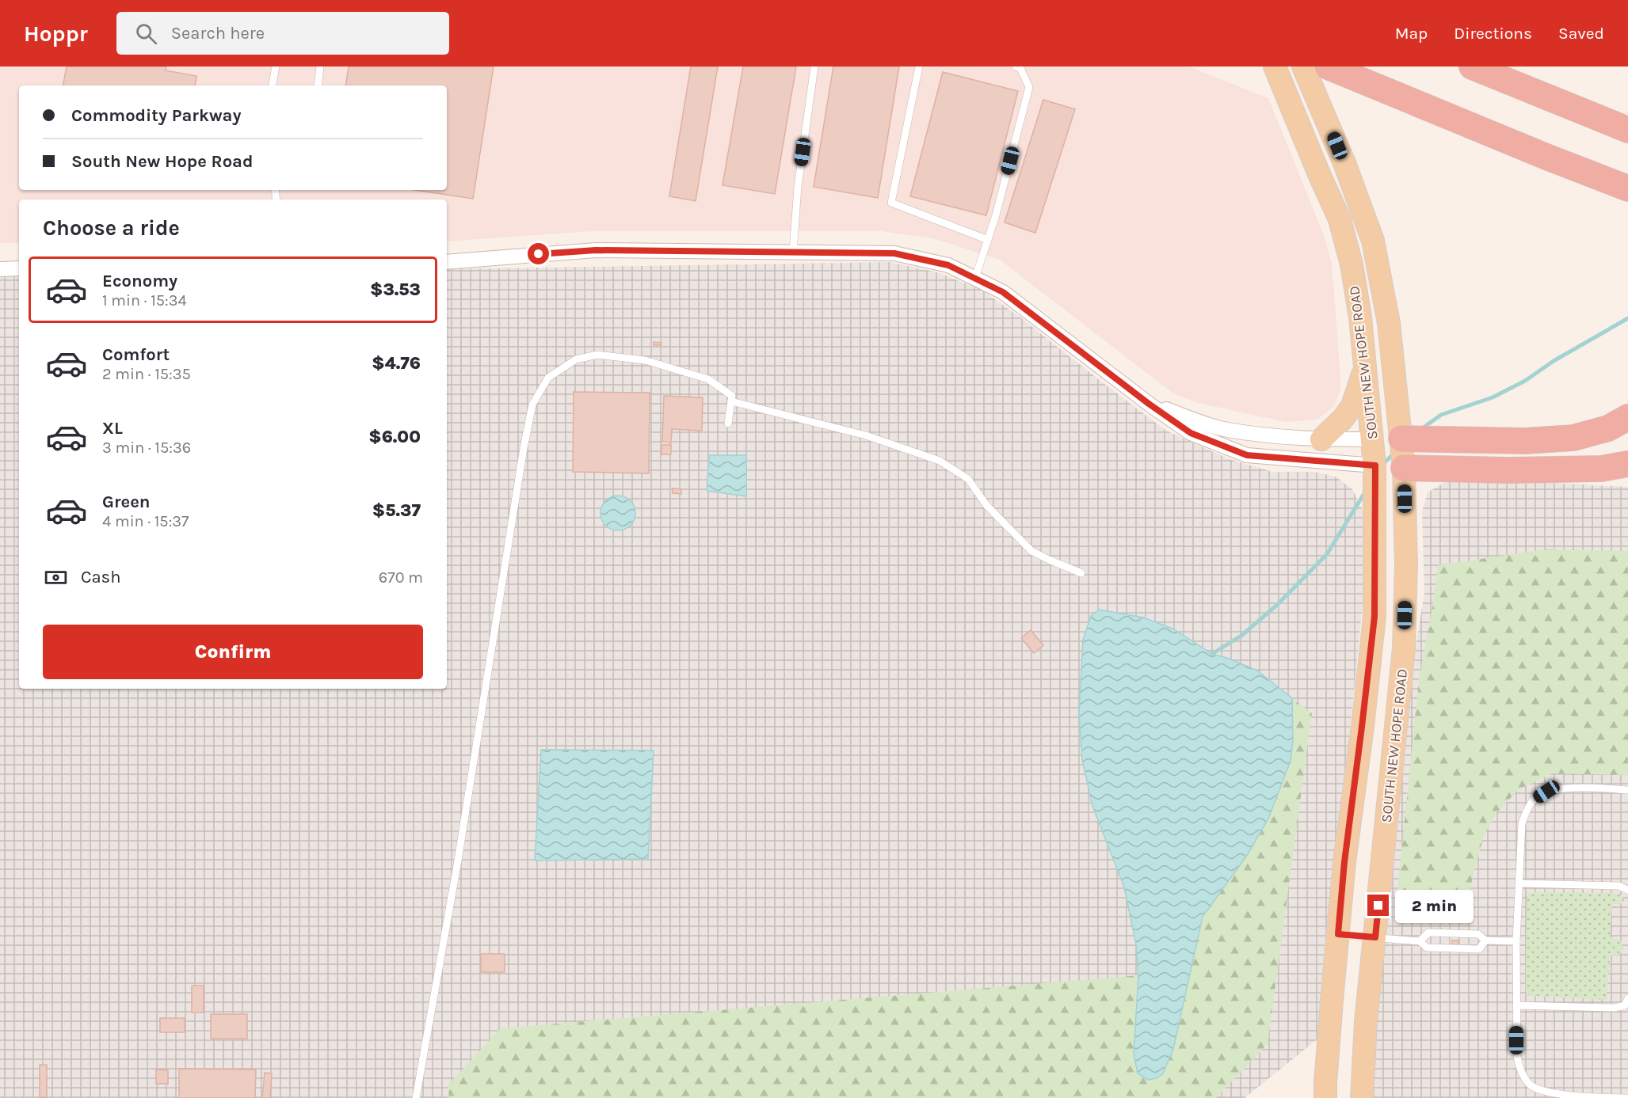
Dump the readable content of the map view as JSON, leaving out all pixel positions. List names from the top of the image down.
{
  "streets": {
    "main road": ["SOUTH NEW HOPE ROAD"]
  },
  "page": {
    "header": "Hoppr",
    "search": "Search here",
    "nav": ["Map", "Directions", "Saved"],
    "banner": ["Commodity Parkway", "South New Hope Road"],
    "heading": "Choose a ride",
    "list": [
      {
        "name": "Economy",
        "note": "1 min · 15:34",
        "value": "$3.53"
      },
      {
        "name": "Comfort",
        "note": "2 min · 15:35",
        "value": "$4.76"
      },
      {
        "name": "XL",
        "note": "3 min · 15:36",
        "value": "$6.00"
      },
      {
        "name": "Green",
        "note": "4 min · 15:37",
        "value": "$5.37"
      }
    ],
    "pay": ["Cash", "670 m"],
    "buttons": "Confirm",
    "bubble": "2 min"
  }
}
